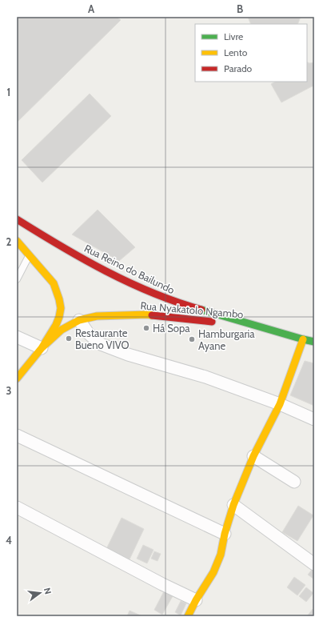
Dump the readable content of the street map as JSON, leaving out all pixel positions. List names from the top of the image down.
{
  "streets": {
    "main road": ["Rua Reino do Bailundo", "Rua Nyakatolo Ngambo"]
  },
  "crossings": [
    ["Rua Reino do Bailundo", "Rua Nyakatolo Ngambo"]
  ],
  "places": ["Há Sopa", "Restaurante Bueno VIVO", "Hamburgaria Ayane"],
  "legend": ["Livre", "Lento", "Parado"],
  "north": "right",
  "grid": {
    "columns": ["A", "B"],
    "rows": [
      "1",
      "2",
      "3",
      "4"
    ]
  }
}
